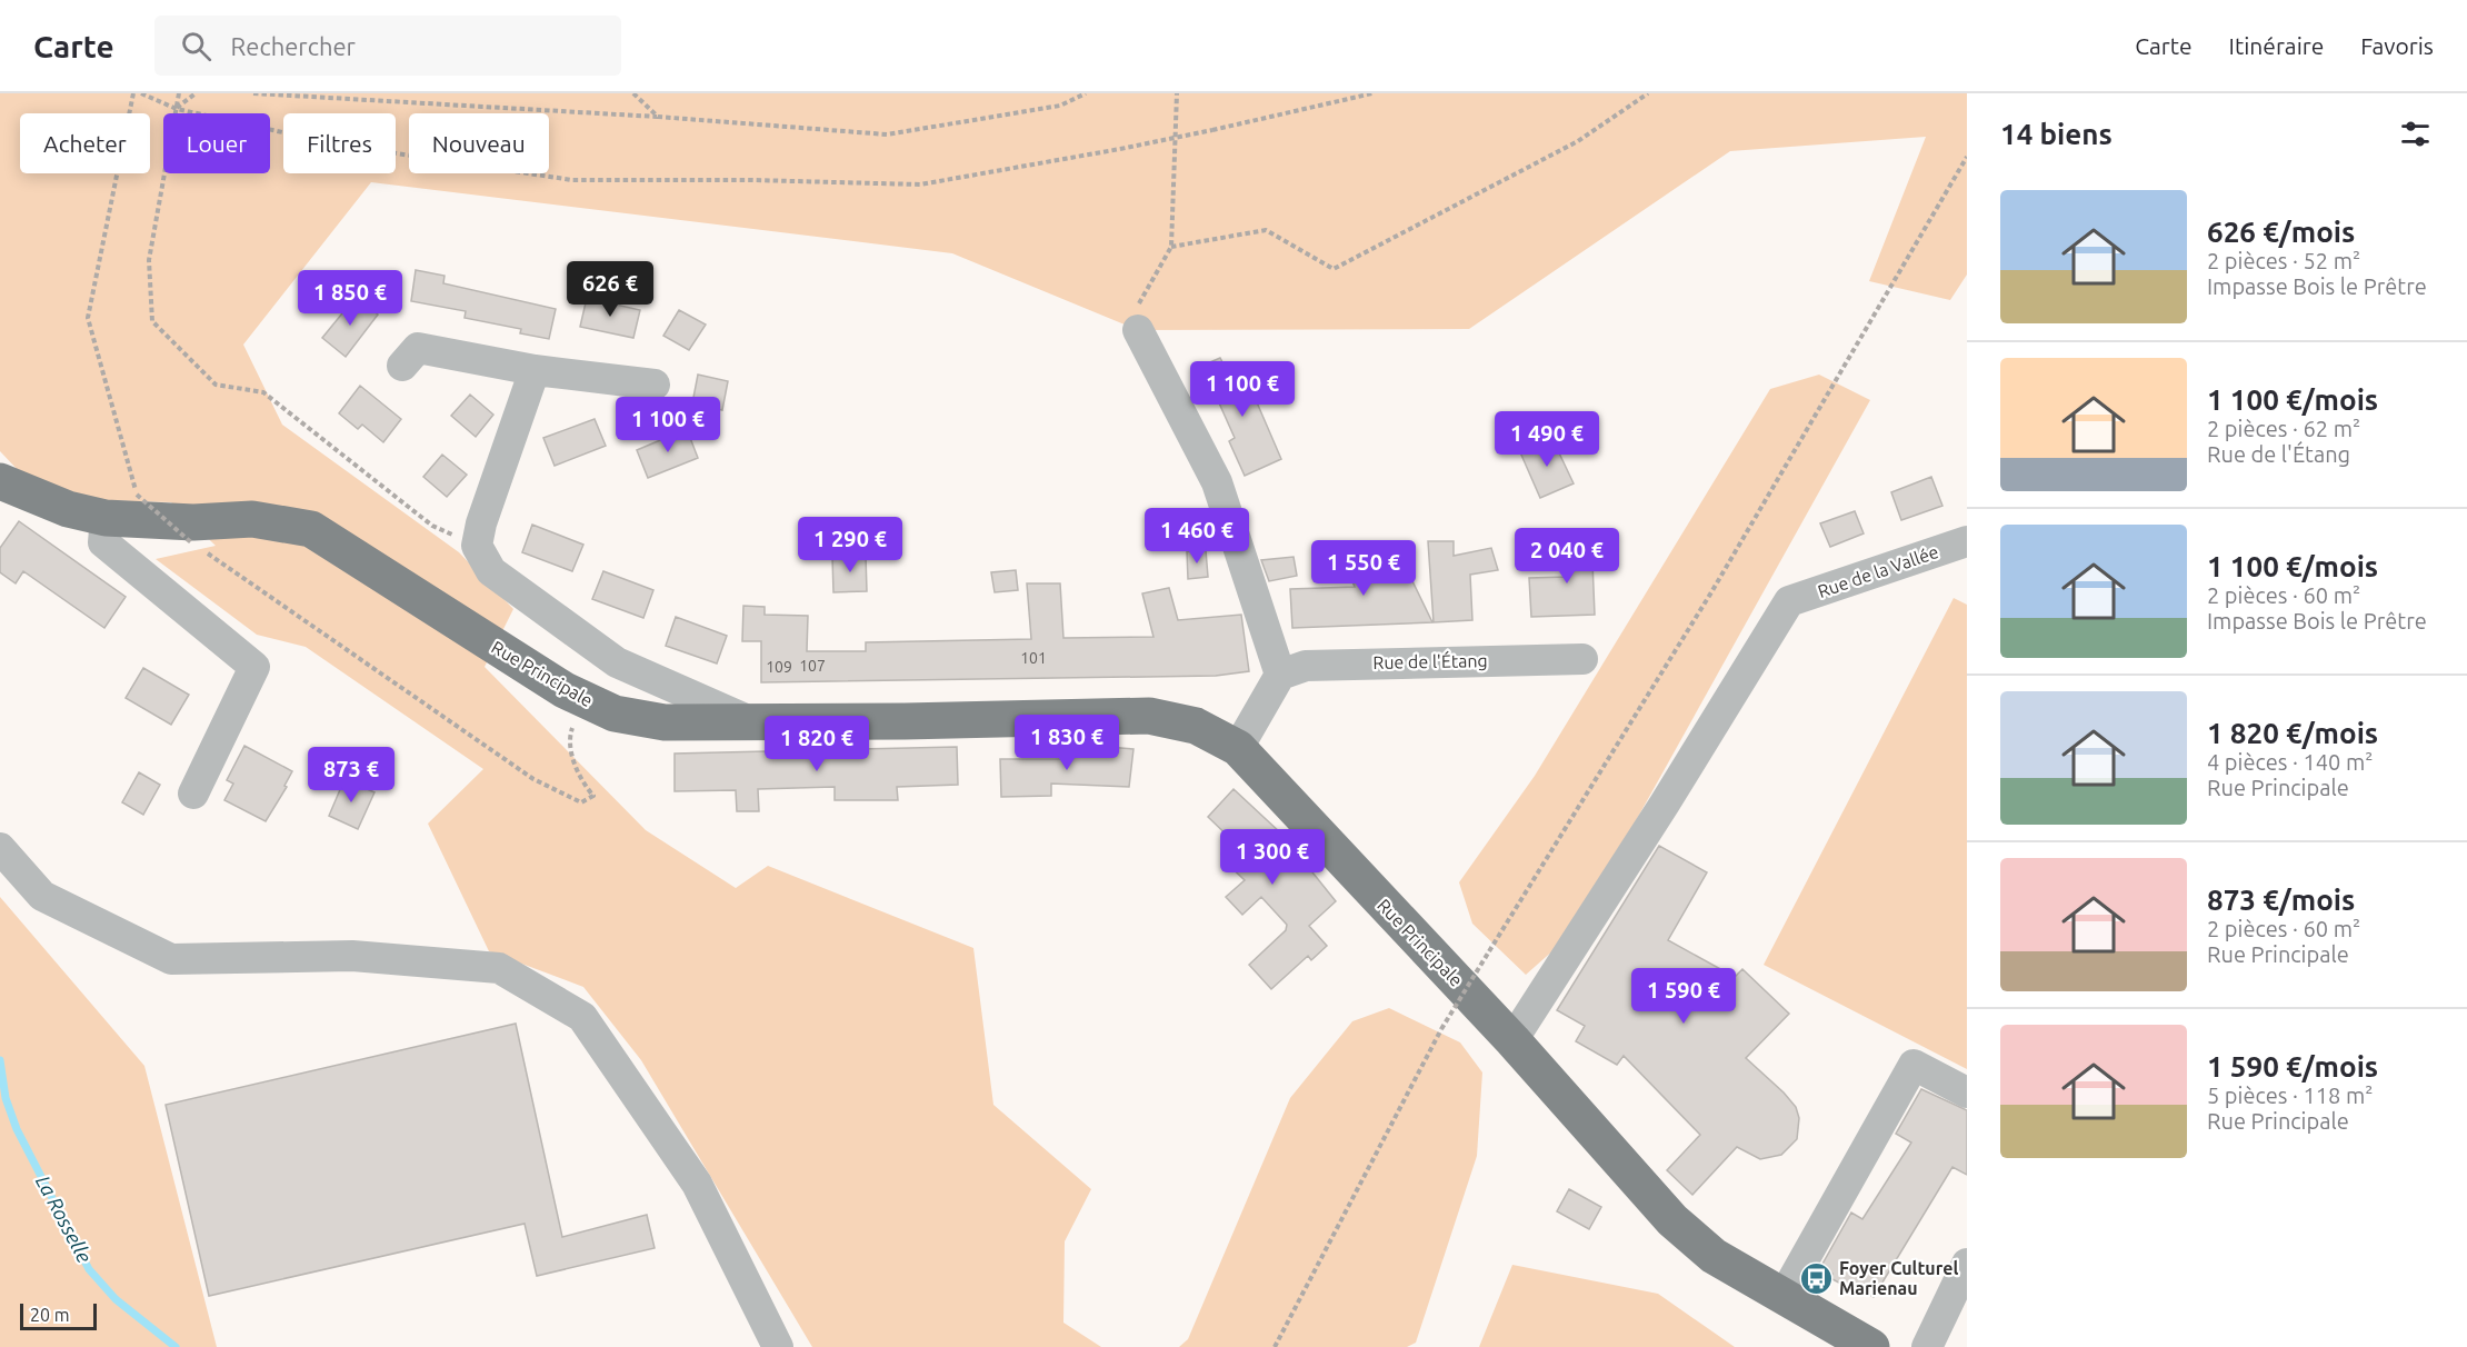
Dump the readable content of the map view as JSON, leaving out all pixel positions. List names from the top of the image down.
{
  "streets": {
    "main road": ["Rue Principale"],
    "street": ["Rue de la Vallée", "Rue de l'Étang"]
  },
  "crossings": [
    ["Rue de la Vallée", "Rue Principale"]
  ],
  "water": ["La Rosselle"],
  "places": {
    "bus stop": ["Foyer Culturel Marienau"]
  },
  "house_numbers": ["101", "107", "109"],
  "scale_bar": "20 m",
  "page": {
    "header": "Carte",
    "search": "Rechercher",
    "nav": ["Carte", "Itinéraire", "Favoris"],
    "heading": "14 biens",
    "chip": [
      "Acheter",
      "Louer",
      "Filtres",
      "Nouveau"
    ],
    "list": [
      {
        "name": "626 €/mois",
        "note": "2 pièces · 52 m² · Impasse Bois le Prêtre"
      },
      {
        "name": "1 100 €/mois",
        "note": "2 pièces · 62 m² · Rue de l'Étang"
      },
      {
        "name": "1 100 €/mois",
        "note": "2 pièces · 60 m² · Impasse Bois le Prêtre"
      },
      {
        "name": "1 820 €/mois",
        "note": "4 pièces · 140 m² · Rue Principale"
      },
      {
        "name": "873 €/mois",
        "note": "2 pièces · 60 m² · Rue Principale"
      },
      {
        "name": "1 590 €/mois",
        "note": "5 pièces · 118 m² · Rue Principale"
      }
    ],
    "price": [
      "626 €",
      "1 850 €",
      "1 100 €",
      "1 100 €",
      "1 490 €",
      "1 460 €",
      "1 290 €",
      "2 040 €",
      "1 550 €",
      "1 830 €",
      "1 820 €",
      "873 €",
      "1 300 €",
      "1 590 €"
    ],
    "scale": "20 m"
  }
}
